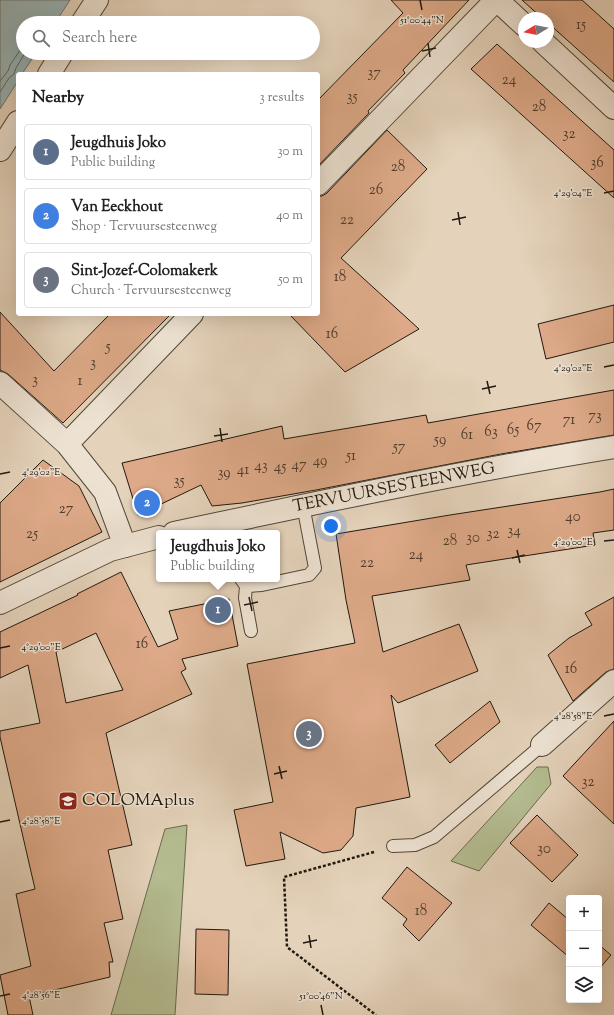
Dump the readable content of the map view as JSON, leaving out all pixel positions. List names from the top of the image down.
{
  "streets": {
    "street": ["TERVUURSESTEENWEG"]
  },
  "places": {
    "school or university": ["COLOMAplus"]
  },
  "house_numbers": [
    "15",
    "37",
    "24",
    "35",
    "28",
    "32",
    "36",
    "28",
    "26",
    "22",
    "18",
    "16",
    "5",
    "3",
    "3",
    "1",
    "73",
    "71",
    "67",
    "65",
    "63",
    "61",
    "59",
    "57",
    "51",
    "49",
    "47",
    "43",
    "45",
    "41",
    "39",
    "35",
    "27",
    "40",
    "34",
    "25",
    "32",
    "30",
    "28",
    "24",
    "22",
    "16",
    "16",
    "32",
    "30",
    "18"
  ],
  "north": "left",
  "page": {
    "search": "Search here",
    "heading": ["Nearby", "3 results"],
    "list": [
      {
        "mark": "1",
        "name": "Jeugdhuis Joko",
        "note": "Public building",
        "value": "30 m"
      },
      {
        "mark": "2",
        "name": "Van Eeckhout",
        "note": "Shop · Tervuursesteenweg",
        "value": "40 m"
      },
      {
        "mark": "3",
        "name": "Sint-Jozef-Colomakerk",
        "note": "Church · Tervuursesteenweg",
        "value": "50 m"
      }
    ],
    "pins": ["2", "1", "3"],
    "popup": ["Jeugdhuis Joko", "Public building"],
    "map_buttons": ["+", "−"]
  },
  "coordinates": [
    "51°00'44\"N",
    "4°29'04\"E",
    "4°29'02\"E",
    "4°29'00\"E",
    "4°28'58\"E",
    "4°28'56\"E",
    "51°00'46\"N"
  ]
}
